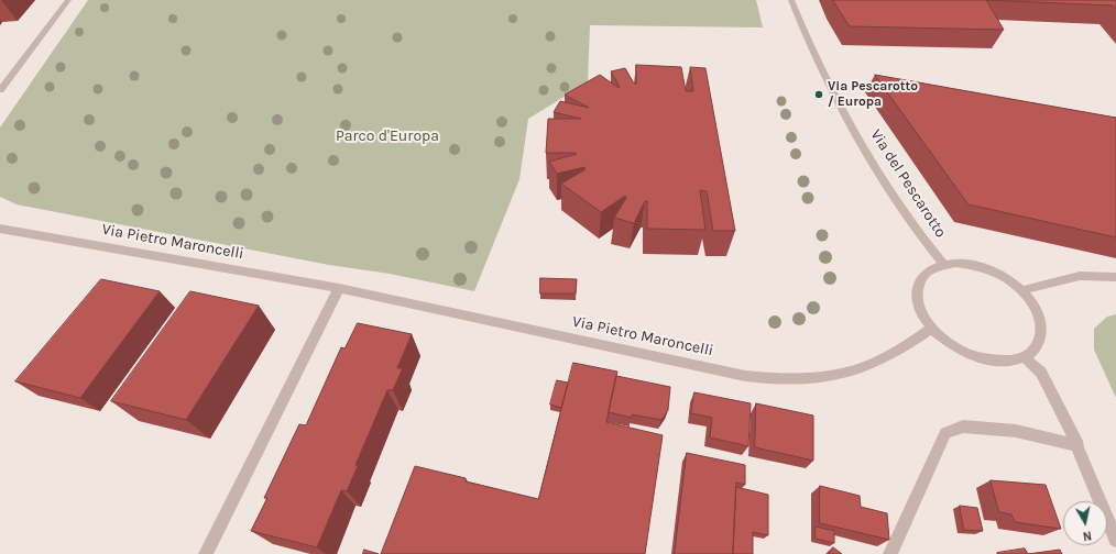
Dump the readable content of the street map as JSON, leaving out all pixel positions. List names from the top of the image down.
{
  "streets": {
    "street": ["Via del Pescarotto", "Via Pietro Maroncelli"]
  },
  "crossings": [
    ["Via del Pescarotto", "Via Pietro Maroncelli"]
  ],
  "parks": ["Parco d'Europa"],
  "places": ["Via Pescarotto / Europa"],
  "north": "bottom"
}
